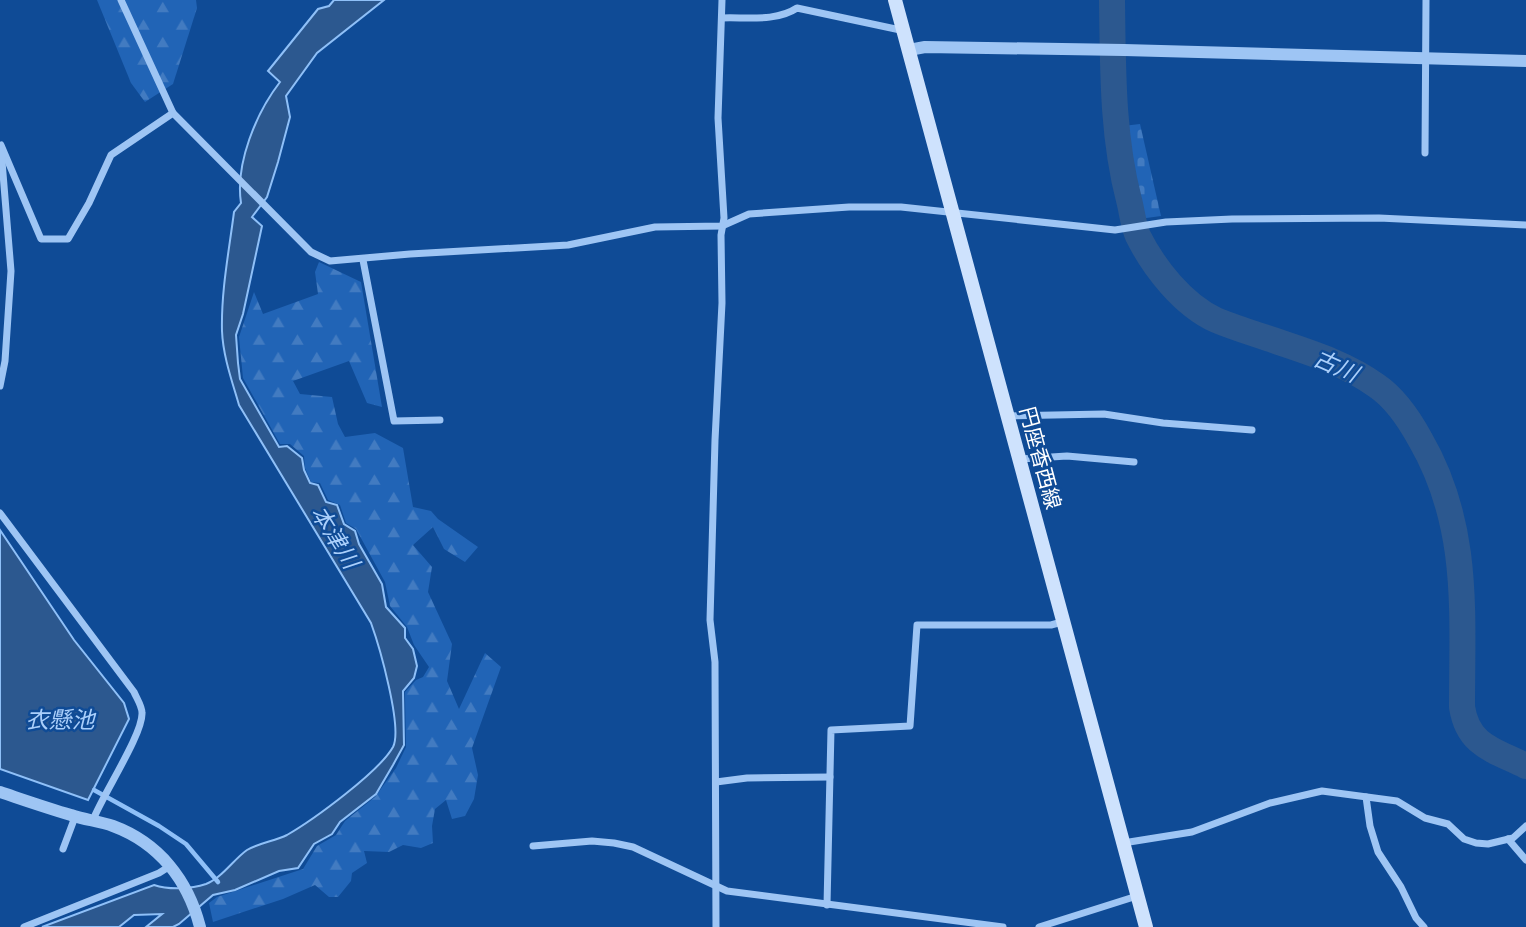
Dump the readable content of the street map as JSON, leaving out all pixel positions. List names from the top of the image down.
{
  "streets": {
    "main road": ["円座香西線"]
  },
  "water": ["古川", "本津川", "衣懸池"]
}
